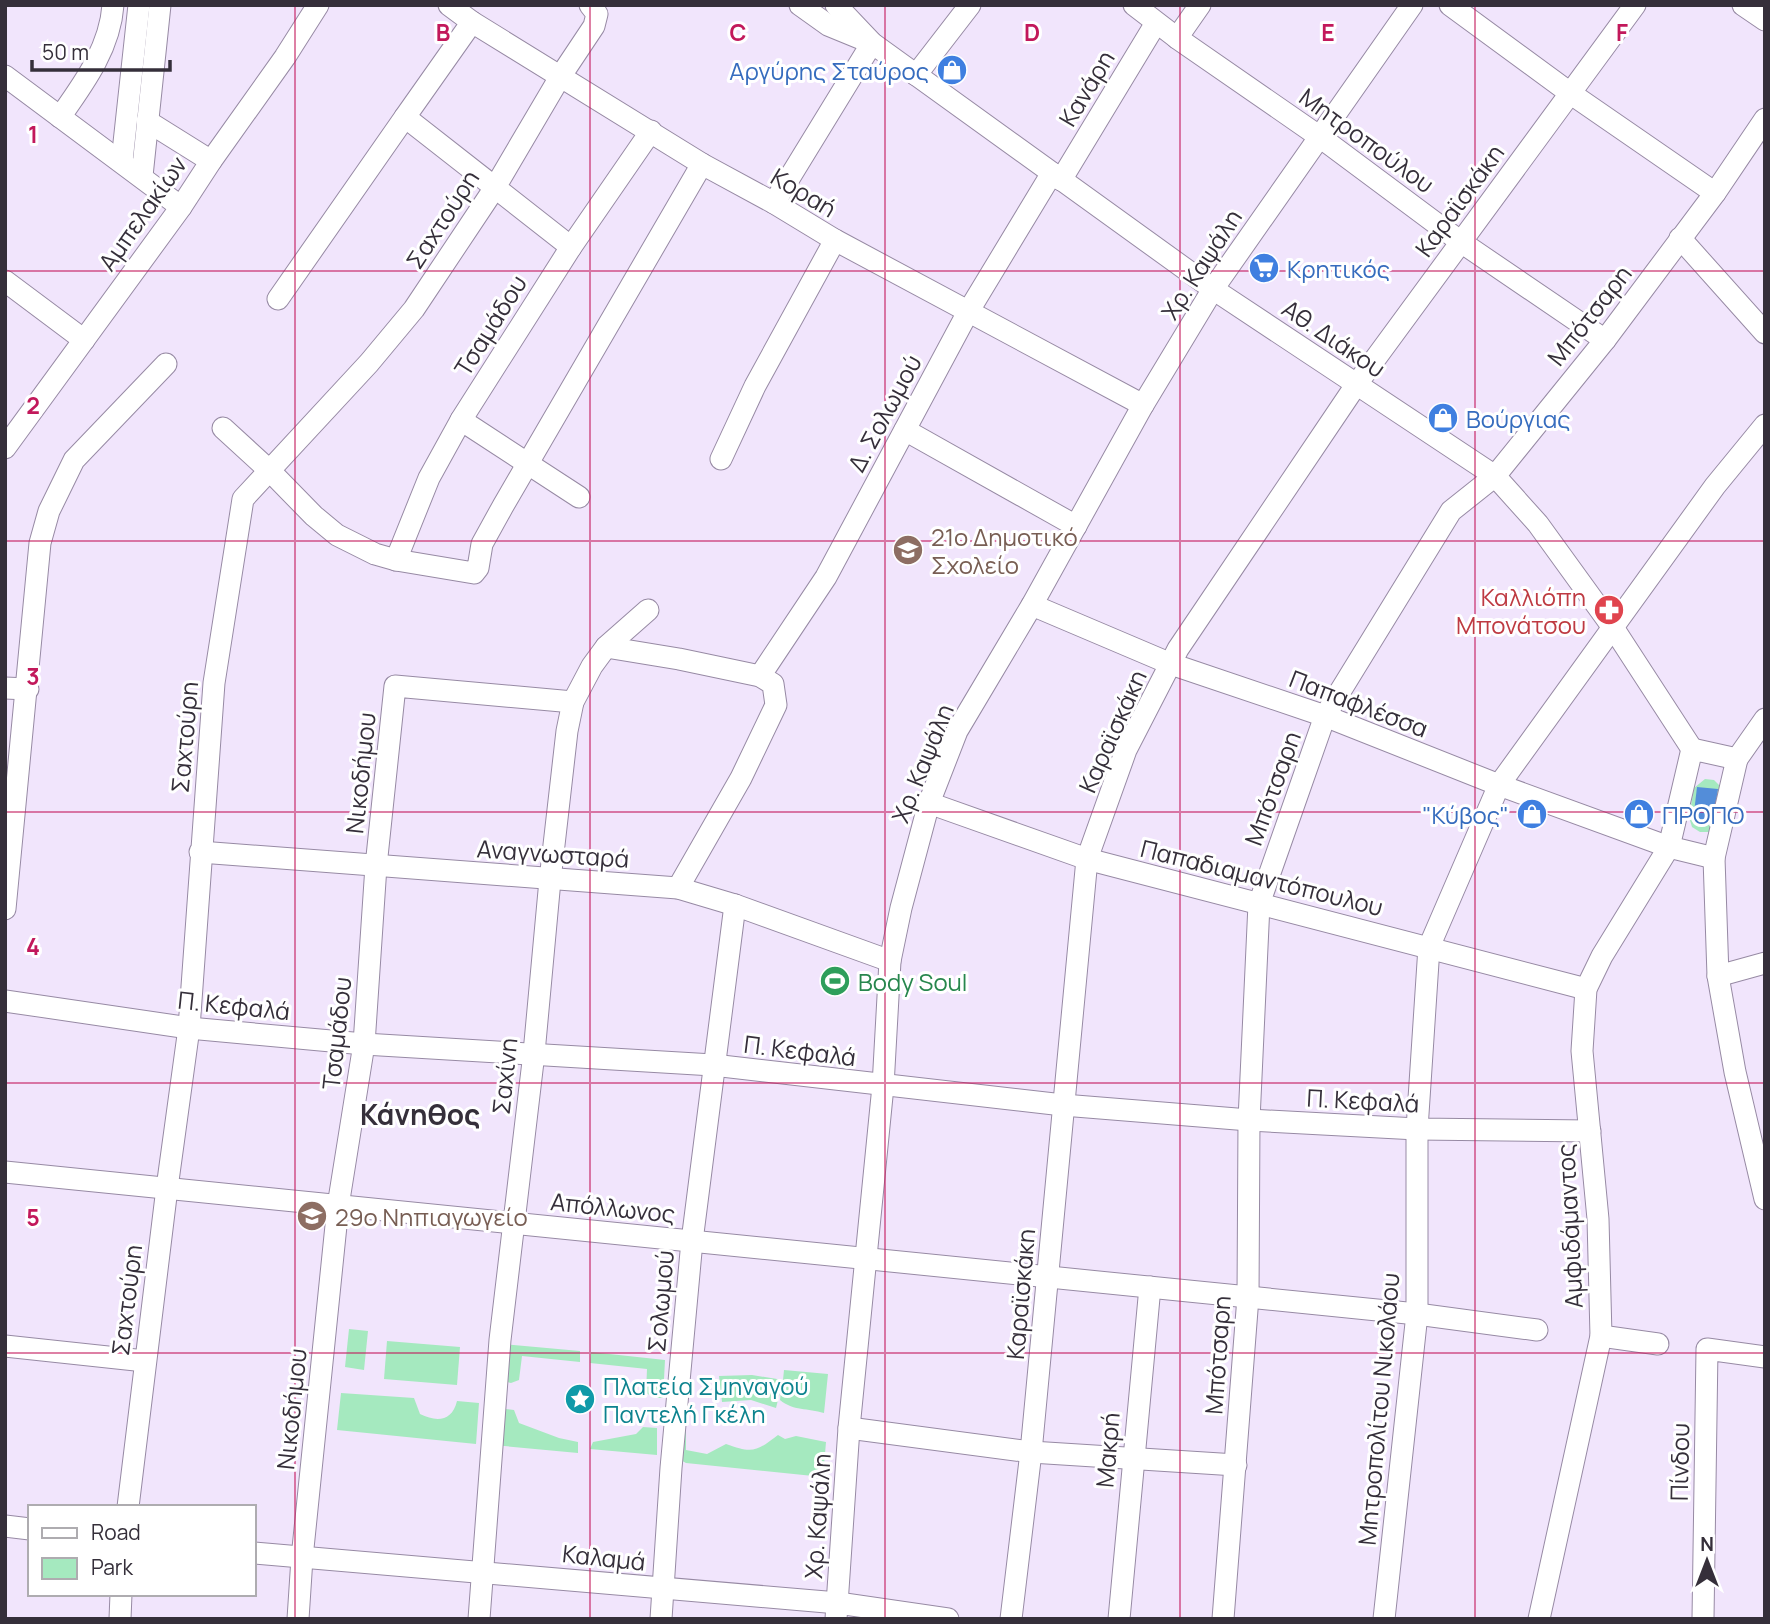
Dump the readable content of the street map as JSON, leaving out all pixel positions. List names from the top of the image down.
{
  "streets": {
    "street": [
      "Κανάρη",
      "Μητροπούλου",
      "Κοραή",
      "Καραϊσκάκη",
      "Αμπελακίων",
      "Σαχτούρη",
      "Χρ. Καψάλη",
      "Μπότσαρη",
      "Τσαμάδου",
      "Αθ. Διάκου",
      "Δ. Σολωμού",
      "Παπαφλέσσα",
      "Νικοδήμου",
      "Αναγνωσταρά",
      "Παπαδιαμαντόπουλου",
      "Π. Κεφαλά",
      "Σαχίνη",
      "Απόλλωνος",
      "Αμφιδάμαντος",
      "Σολωμού",
      "Μητροπολίτου Νικολάου",
      "Μακρή",
      "Πίνδου",
      "Καλαμά"
    ]
  },
  "crossings": [
    ["Κανάρη", "Μητροπούλου"],
    ["Κανάρη", "Αθ. Διάκου"],
    ["Κανάρη", "Δ. Σολωμού"],
    ["Μητροπούλου", "Καραϊσκάκη"],
    ["Μητροπούλου", "Χρ. Καψάλη"],
    ["Μητροπούλου", "Μπότσαρη"],
    ["Κοραή", "Σαχτούρη"],
    ["Κοραή", "Χρ. Καψάλη"],
    ["Κοραή", "Τσαμάδου"],
    ["Κοραή", "Δ. Σολωμού"],
    ["Καραϊσκάκη", "Αθ. Διάκου"],
    ["Καραϊσκάκη", "Παπαφλέσσα"],
    ["Καραϊσκάκη", "Παπαδιαμαντόπουλου"],
    ["Καραϊσκάκη", "Π. Κεφαλά"],
    ["Καραϊσκάκη", "Απόλλωνος"],
    ["Σαχτούρη", "Αναγνωσταρά"],
    ["Σαχτούρη", "Π. Κεφαλά"],
    ["Σαχτούρη", "Απόλλωνος"],
    ["Χρ. Καψάλη", "Αθ. Διάκου"],
    ["Χρ. Καψάλη", "Παπαφλέσσα"],
    ["Χρ. Καψάλη", "Αναγνωσταρά"],
    ["Χρ. Καψάλη", "Παπαδιαμαντόπουλου"],
    ["Χρ. Καψάλη", "Π. Κεφαλά"],
    ["Χρ. Καψάλη", "Απόλλωνος"],
    ["Χρ. Καψάλη", "Καλαμά"],
    ["Μπότσαρη", "Αθ. Διάκου"],
    ["Μπότσαρη", "Παπαφλέσσα"],
    ["Μπότσαρη", "Παπαδιαμαντόπουλου"],
    ["Μπότσαρη", "Π. Κεφαλά"],
    ["Μπότσαρη", "Απόλλωνος"],
    ["Τσαμάδου", "Νικοδήμου"],
    ["Τσαμάδου", "Αναγνωσταρά"],
    ["Τσαμάδου", "Π. Κεφαλά"],
    ["Τσαμάδου", "Απόλλωνος"],
    ["Αθ. Διάκου", "Δ. Σολωμού"],
    ["Αθ. Διάκου", "Αμφιδάμαντος"],
    ["Αθ. Διάκου", "Μητροπολίτου Νικολάου"],
    ["Δ. Σολωμού", "Αναγνωσταρά"],
    ["Παπαφλέσσα", "Αμφιδάμαντος"],
    ["Παπαφλέσσα", "Μητροπολίτου Νικολάου"],
    ["Νικοδήμου", "Αναγνωσταρά"],
    ["Νικοδήμου", "Σαχίνη"],
    ["Νικοδήμου", "Απόλλωνος"],
    ["Νικοδήμου", "Καλαμά"],
    ["Αναγνωσταρά", "Σαχίνη"],
    ["Αναγνωσταρά", "Σολωμού"],
    ["Παπαδιαμαντόπουλου", "Αμφιδάμαντος"],
    ["Παπαδιαμαντόπουλου", "Μητροπολίτου Νικολάου"],
    ["Π. Κεφαλά", "Σαχίνη"],
    ["Π. Κεφαλά", "Αμφιδάμαντος"],
    ["Π. Κεφαλά", "Σολωμού"],
    ["Π. Κεφαλά", "Μητροπολίτου Νικολάου"],
    ["Σαχίνη", "Απόλλωνος"],
    ["Σαχίνη", "Καλαμά"],
    ["Απόλλωνος", "Σολωμού"],
    ["Απόλλωνος", "Μακρή"],
    ["Σολωμού", "Καλαμά"]
  ],
  "districts": ["Κάνηθος"],
  "places": {
    "shop": [
      "Αργύρης Σταύρος",
      "Βούργιας",
      "\"Κύβος\"",
      "ΠΡΟΠΟ"
    ],
    "supermarket": ["Κρητικός"],
    "school or university": ["21ο Δημοτικό Σχολείο", "29ο Νηπιαγωγείο"],
    "pharmacy": ["Καλλιόπη Μπονάτσου"],
    "sports": ["Body Soul"],
    "place": ["Πλατεία Σμηναγού Παντελή Γκέλη"]
  },
  "legend": ["Road", "Park"],
  "scale_bar": "50 m",
  "north": "top",
  "grid": {
    "columns": [
      "B",
      "C",
      "D",
      "E",
      "F"
    ],
    "rows": [
      "1",
      "2",
      "3",
      "4",
      "5"
    ]
  }
}
